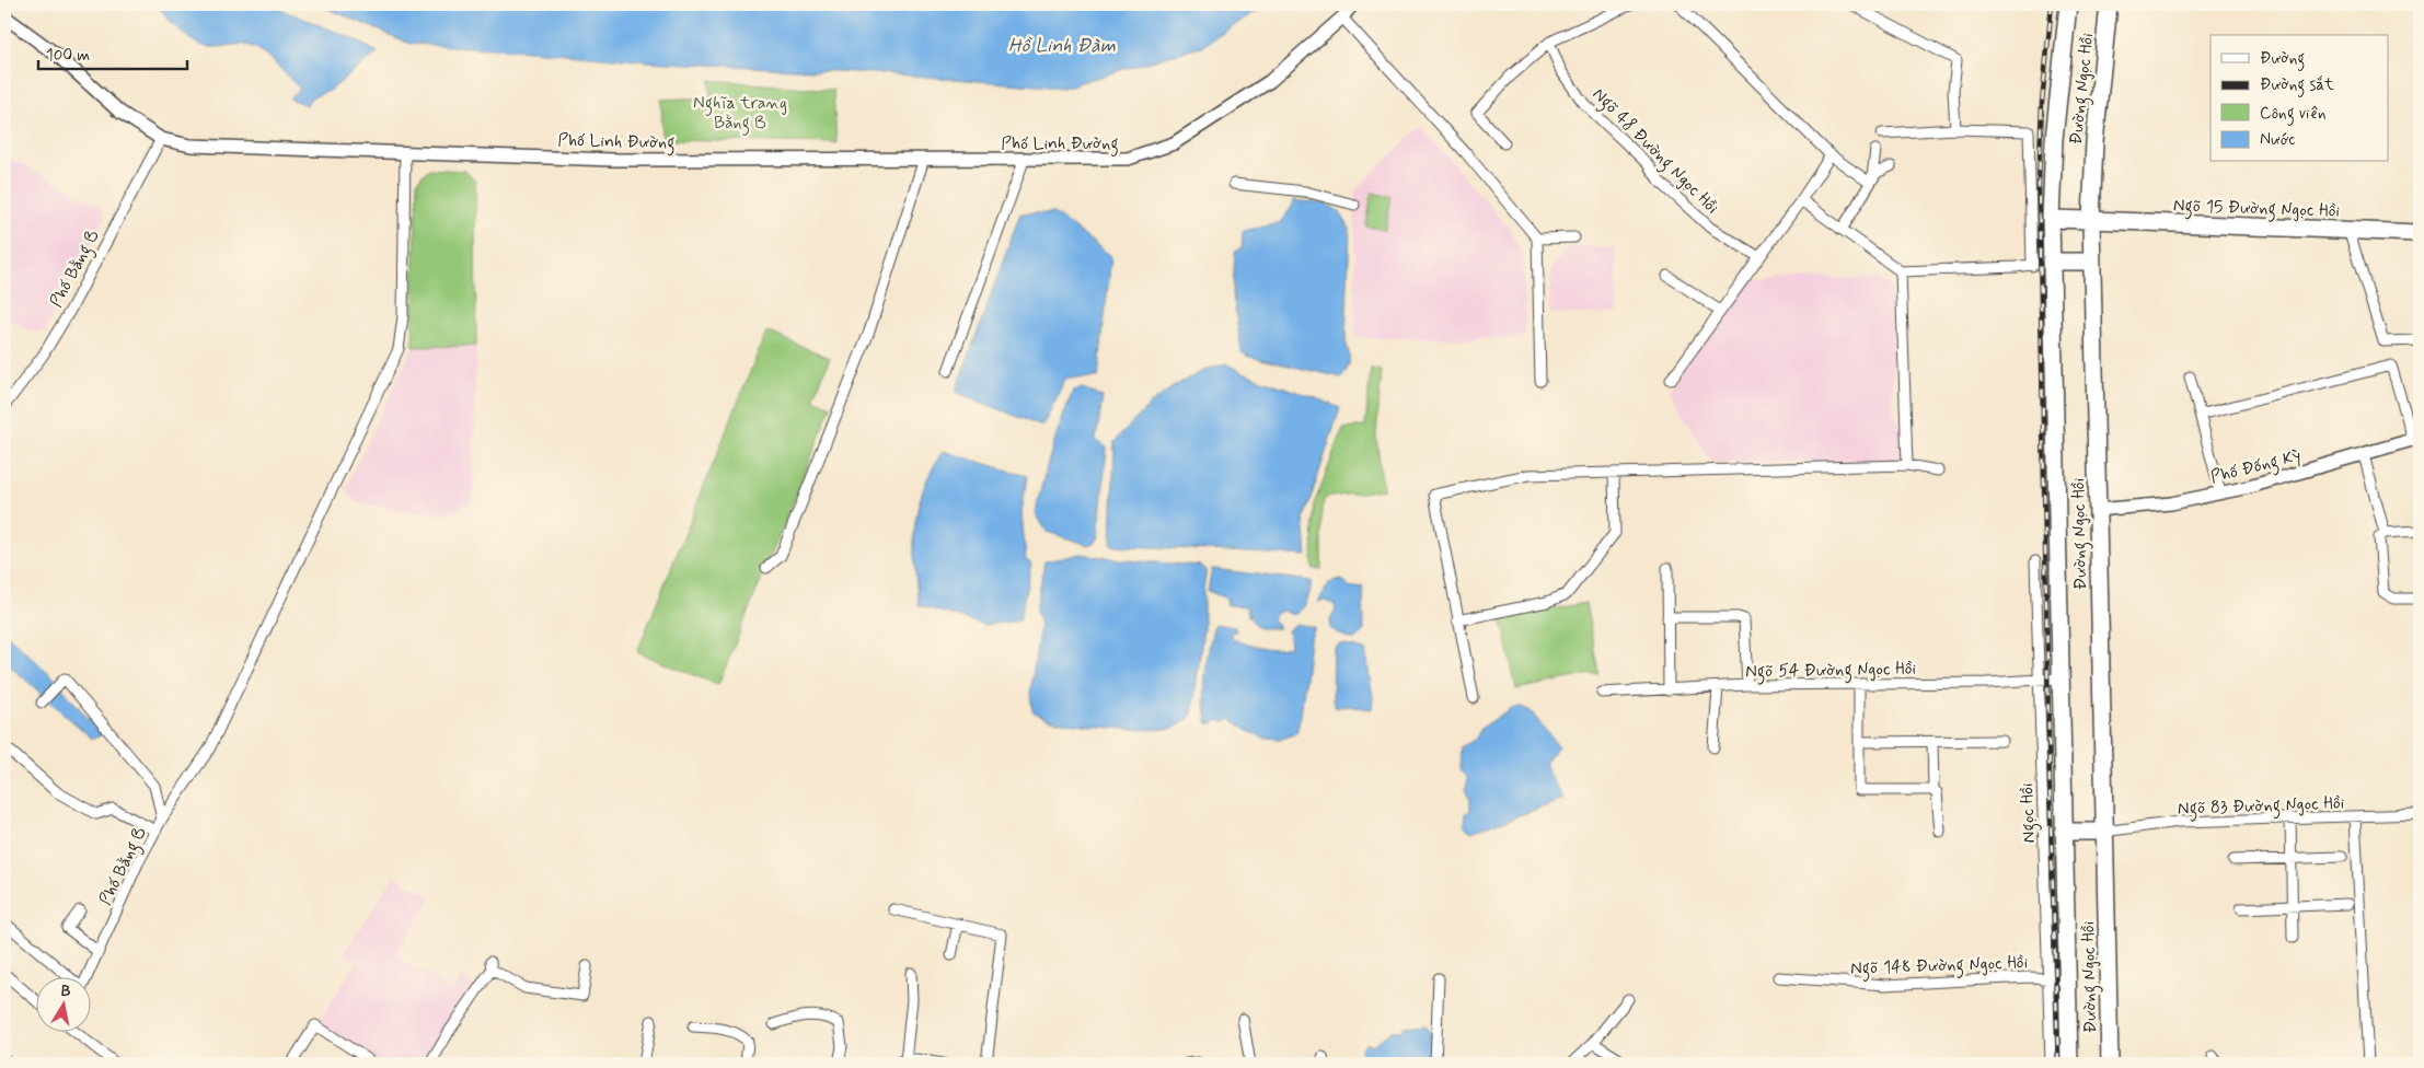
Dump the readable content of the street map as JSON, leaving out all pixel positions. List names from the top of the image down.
{
  "streets": {
    "main road": ["Đường Ngọc Hồi", "Ngõ 15 Đường Ngọc Hồi"],
    "street": [
      "Phố Linh Đường",
      "Ngõ 48 Đường Ngọc Hồi",
      "Phố Bằng B",
      "Phố Đống Kỳ",
      "Ngõ 54 Đường Ngọc Hồi",
      "Ngõ 83 Đường Ngọc Hồi",
      "Ngọc Hồi",
      "Ngõ 148 Đường Ngọc Hồi"
    ]
  },
  "crossings": [
    ["Đường Ngọc Hồi", "Ngõ 15 Đường Ngọc Hồi"],
    ["Đường Ngọc Hồi", "Phố Đống Kỳ"],
    ["Đường Ngọc Hồi", "Ngõ 54 Đường Ngọc Hồi"],
    ["Đường Ngọc Hồi", "Ngõ 83 Đường Ngọc Hồi"],
    ["Đường Ngọc Hồi", "Ngõ 148 Đường Ngọc Hồi"],
    ["Phố Linh Đường", "Phố Bằng B"],
    ["Ngõ 54 Đường Ngọc Hồi", "Ngọc Hồi"],
    ["Ngọc Hồi", "Ngõ 148 Đường Ngọc Hồi"]
  ],
  "water": ["Hồ Linh Đàm"],
  "parks": ["Nghĩa trang Bằng B"],
  "legend": [
    "Đường",
    "Đường sắt",
    "Công viên",
    "Nước"
  ],
  "scale_bar": "100 m",
  "north": "top"
}
